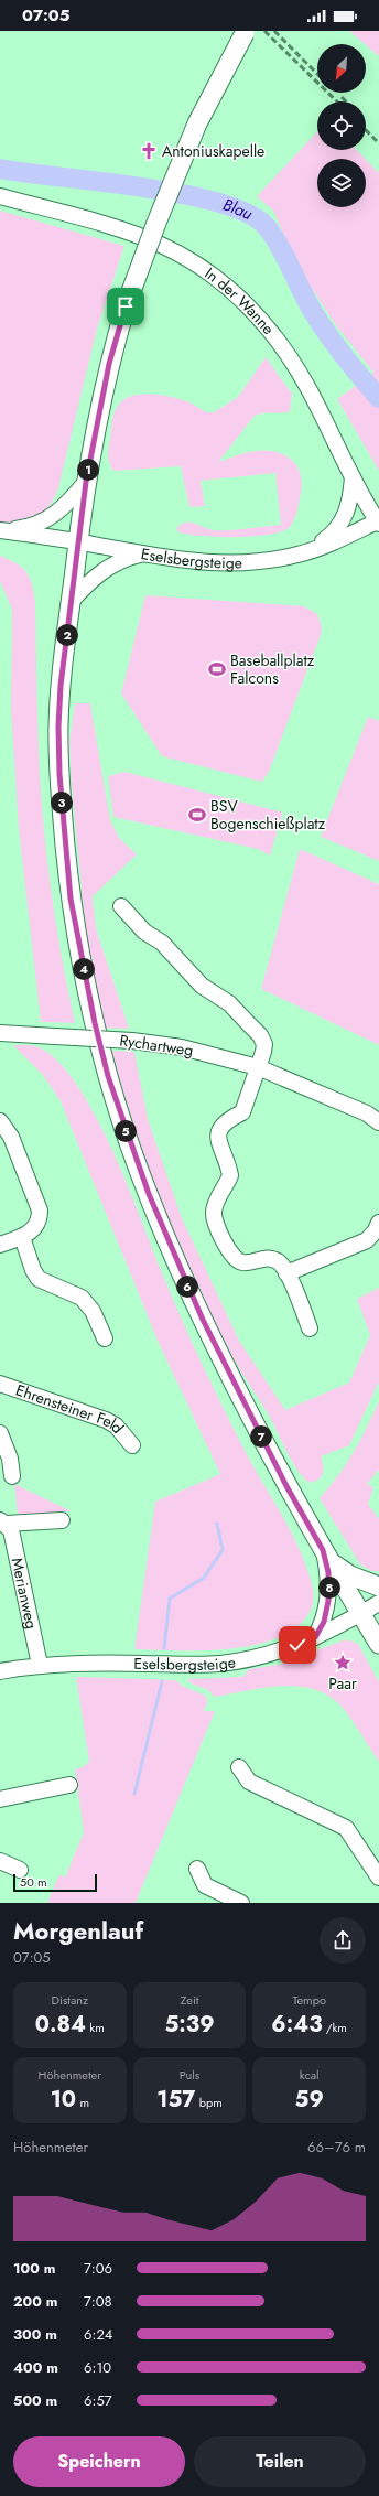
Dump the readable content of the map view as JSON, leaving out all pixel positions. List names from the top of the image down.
{
  "streets": {
    "street": [
      "In der Wanne",
      "Eselsbergsteige",
      "Rychartweg",
      "Ehrensteiner Feld",
      "Merianweg"
    ]
  },
  "crossings": [
    ["In der Wanne", "Eselsbergsteige"],
    ["Eselsbergsteige", "Merianweg"]
  ],
  "water": ["Blau"],
  "places": {
    "church": ["Antoniuskapelle"],
    "sports": ["Baseballplatz Falcons", "BSV Bogenschießplatz"],
    "place": ["Paar"]
  },
  "scale_bar": "50 m",
  "north": "bottom left",
  "page": {
    "status": "07:05",
    "pins": [
      "1",
      "2",
      "3",
      "4",
      "5",
      "6",
      "7",
      "8"
    ],
    "scale": "50 m",
    "heading": ["Morgenlauf", "07:05"],
    "stats": [
      ["Distanz", "0.84 km"],
      ["Zeit", "5:39"],
      ["Tempo", "6:43 /km"],
      ["Höhenmeter", "10 m"],
      ["Puls", "157 bpm"],
      ["kcal", "59"]
    ],
    "chart": ["Höhenmeter", "66–76 m"],
    "list": [
      {
        "name": "100 m",
        "note": "7:06"
      },
      {
        "name": "200 m",
        "note": "7:08"
      },
      {
        "name": "300 m",
        "note": "6:24"
      },
      {
        "name": "400 m",
        "note": "6:10"
      },
      {
        "name": "500 m",
        "note": "6:57"
      }
    ],
    "buttons": ["Speichern", "Teilen"]
  }
}
